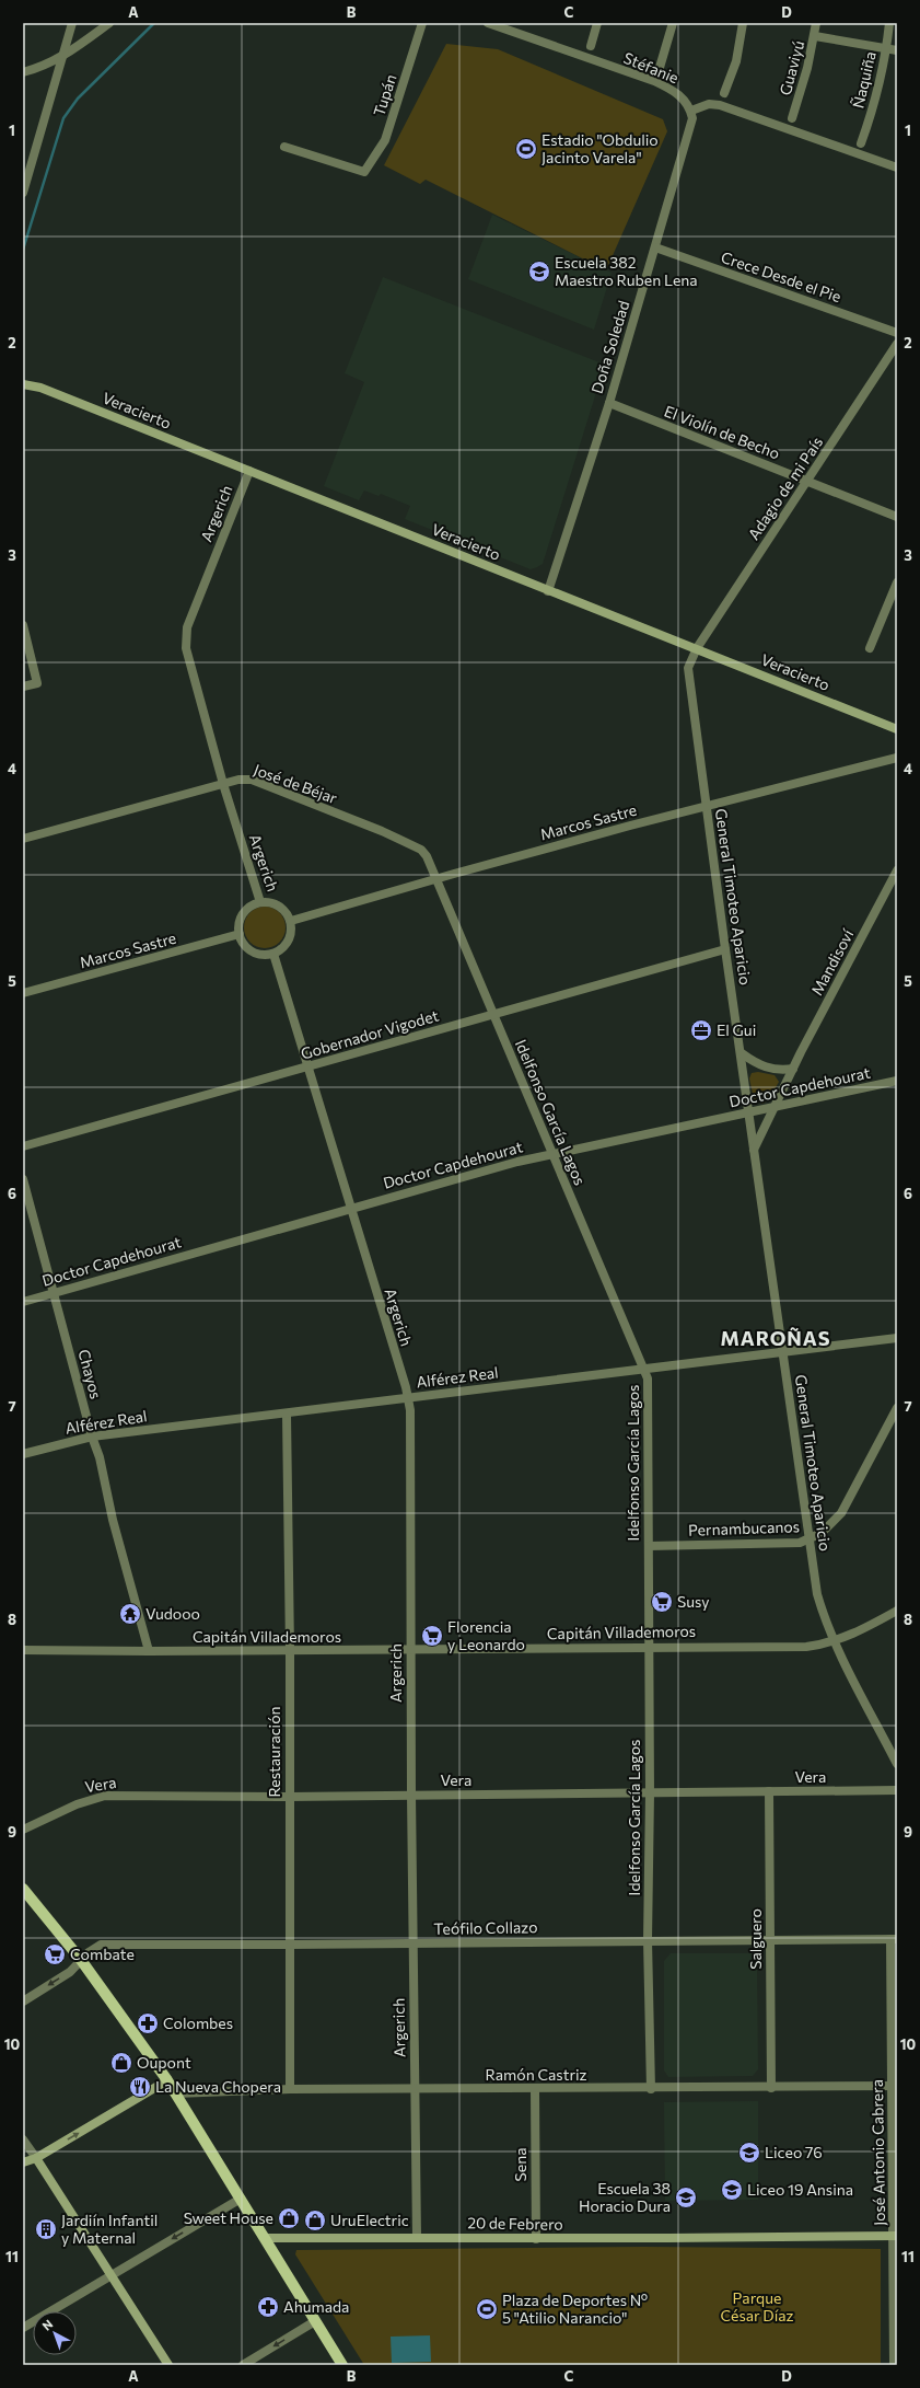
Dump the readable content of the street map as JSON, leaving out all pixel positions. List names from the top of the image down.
{
  "streets": {
    "street": [
      "Stéfanie",
      "Guaviyú",
      "Ñaquiña",
      "Tupán",
      "Crece Desde el Pie",
      "Doña Soledad",
      "Veracierto",
      "El Violín de Becho",
      "Adagio de mi País",
      "Argerich",
      "José de Béjar",
      "Marcos Sastre",
      "General Timoteo Aparicio",
      "Mandisoví",
      "Gobernador Vigodet",
      "Doctor Capdehourat",
      "Idelfonso García Lagos",
      "Chayos",
      "Alférez Real",
      "Pernambucanos",
      "Capitán Villademoros",
      "Restauración",
      "Vera",
      "Teófilo Collazo",
      "Salguero",
      "Ramón Castriz",
      "José Antonio Cabrera",
      "Sena",
      "20 de Febrero"
    ]
  },
  "crossings": [
    ["Stéfanie", "Doña Soledad"],
    ["Crece Desde el Pie", "Doña Soledad"],
    ["Doña Soledad", "Veracierto"],
    ["Doña Soledad", "El Violín de Becho"],
    ["Veracierto", "Adagio de mi País"],
    ["Veracierto", "Argerich"],
    ["Veracierto", "General Timoteo Aparicio"],
    ["El Violín de Becho", "Adagio de mi País"],
    ["Adagio de mi País", "General Timoteo Aparicio"],
    ["Argerich", "José de Béjar"],
    ["Argerich", "Marcos Sastre"],
    ["Argerich", "Gobernador Vigodet"],
    ["Argerich", "Doctor Capdehourat"],
    ["Argerich", "Alférez Real"],
    ["Argerich", "Capitán Villademoros"],
    ["Argerich", "Vera"],
    ["Argerich", "Teófilo Collazo"],
    ["Argerich", "Ramón Castriz"],
    ["Argerich", "20 de Febrero"],
    ["José de Béjar", "Marcos Sastre"],
    ["José de Béjar", "Idelfonso García Lagos"],
    ["Marcos Sastre", "General Timoteo Aparicio"],
    ["Marcos Sastre", "Idelfonso García Lagos"],
    ["General Timoteo Aparicio", "Gobernador Vigodet"],
    ["General Timoteo Aparicio", "Doctor Capdehourat"],
    ["General Timoteo Aparicio", "Alférez Real"],
    ["General Timoteo Aparicio", "Pernambucanos"],
    ["General Timoteo Aparicio", "Capitán Villademoros"],
    ["Mandisoví", "Doctor Capdehourat"],
    ["Gobernador Vigodet", "Idelfonso García Lagos"],
    ["Doctor Capdehourat", "Idelfonso García Lagos"],
    ["Doctor Capdehourat", "Chayos"],
    ["Idelfonso García Lagos", "Alférez Real"],
    ["Idelfonso García Lagos", "Pernambucanos"],
    ["Idelfonso García Lagos", "Capitán Villademoros"],
    ["Idelfonso García Lagos", "Vera"],
    ["Idelfonso García Lagos", "Teófilo Collazo"],
    ["Idelfonso García Lagos", "Ramón Castriz"],
    ["Chayos", "Alférez Real"],
    ["Chayos", "Capitán Villademoros"],
    ["Alférez Real", "Restauración"],
    ["Capitán Villademoros", "Restauración"],
    ["Restauración", "Vera"],
    ["Restauración", "Teófilo Collazo"],
    ["Restauración", "Ramón Castriz"],
    ["Vera", "Salguero"],
    ["Teófilo Collazo", "Salguero"],
    ["Teófilo Collazo", "José Antonio Cabrera"],
    ["Salguero", "Ramón Castriz"],
    ["Ramón Castriz", "José Antonio Cabrera"],
    ["Ramón Castriz", "Sena"],
    ["José Antonio Cabrera", "20 de Febrero"],
    ["Sena", "20 de Febrero"]
  ],
  "districts": ["MAROÑAS"],
  "parks": ["Parque César Díaz"],
  "places": {
    "sports": ["Estadio \"Obdulio Jacinto Varela\"", "Plaza de Deportes Nº 5 \"Atilio Narancio\""],
    "school or university": [
      "Escuela 382 Maestro Ruben Lena",
      "Liceo 76",
      "Liceo 19 Ansina",
      "Escuela 38 Horacio Dura"
    ],
    "office": ["El Gui"],
    "supermarket": ["Susy", "Florencia y Leonardo", "Combate"],
    "temple": ["Vudooo"],
    "pharmacy": ["Colombes", "Ahumada"],
    "shop": ["Oupont", "Sweet House", "UruElectric"],
    "restaurant": ["La Nueva Chopera"],
    "building": ["Jardiín Infantil y Maternal"]
  },
  "north": "top left",
  "grid": {
    "columns": [
      "A",
      "B",
      "C",
      "D"
    ],
    "rows": [
      "1",
      "2",
      "3",
      "4",
      "5",
      "6",
      "7",
      "8",
      "9",
      "10",
      "11"
    ]
  }
}
